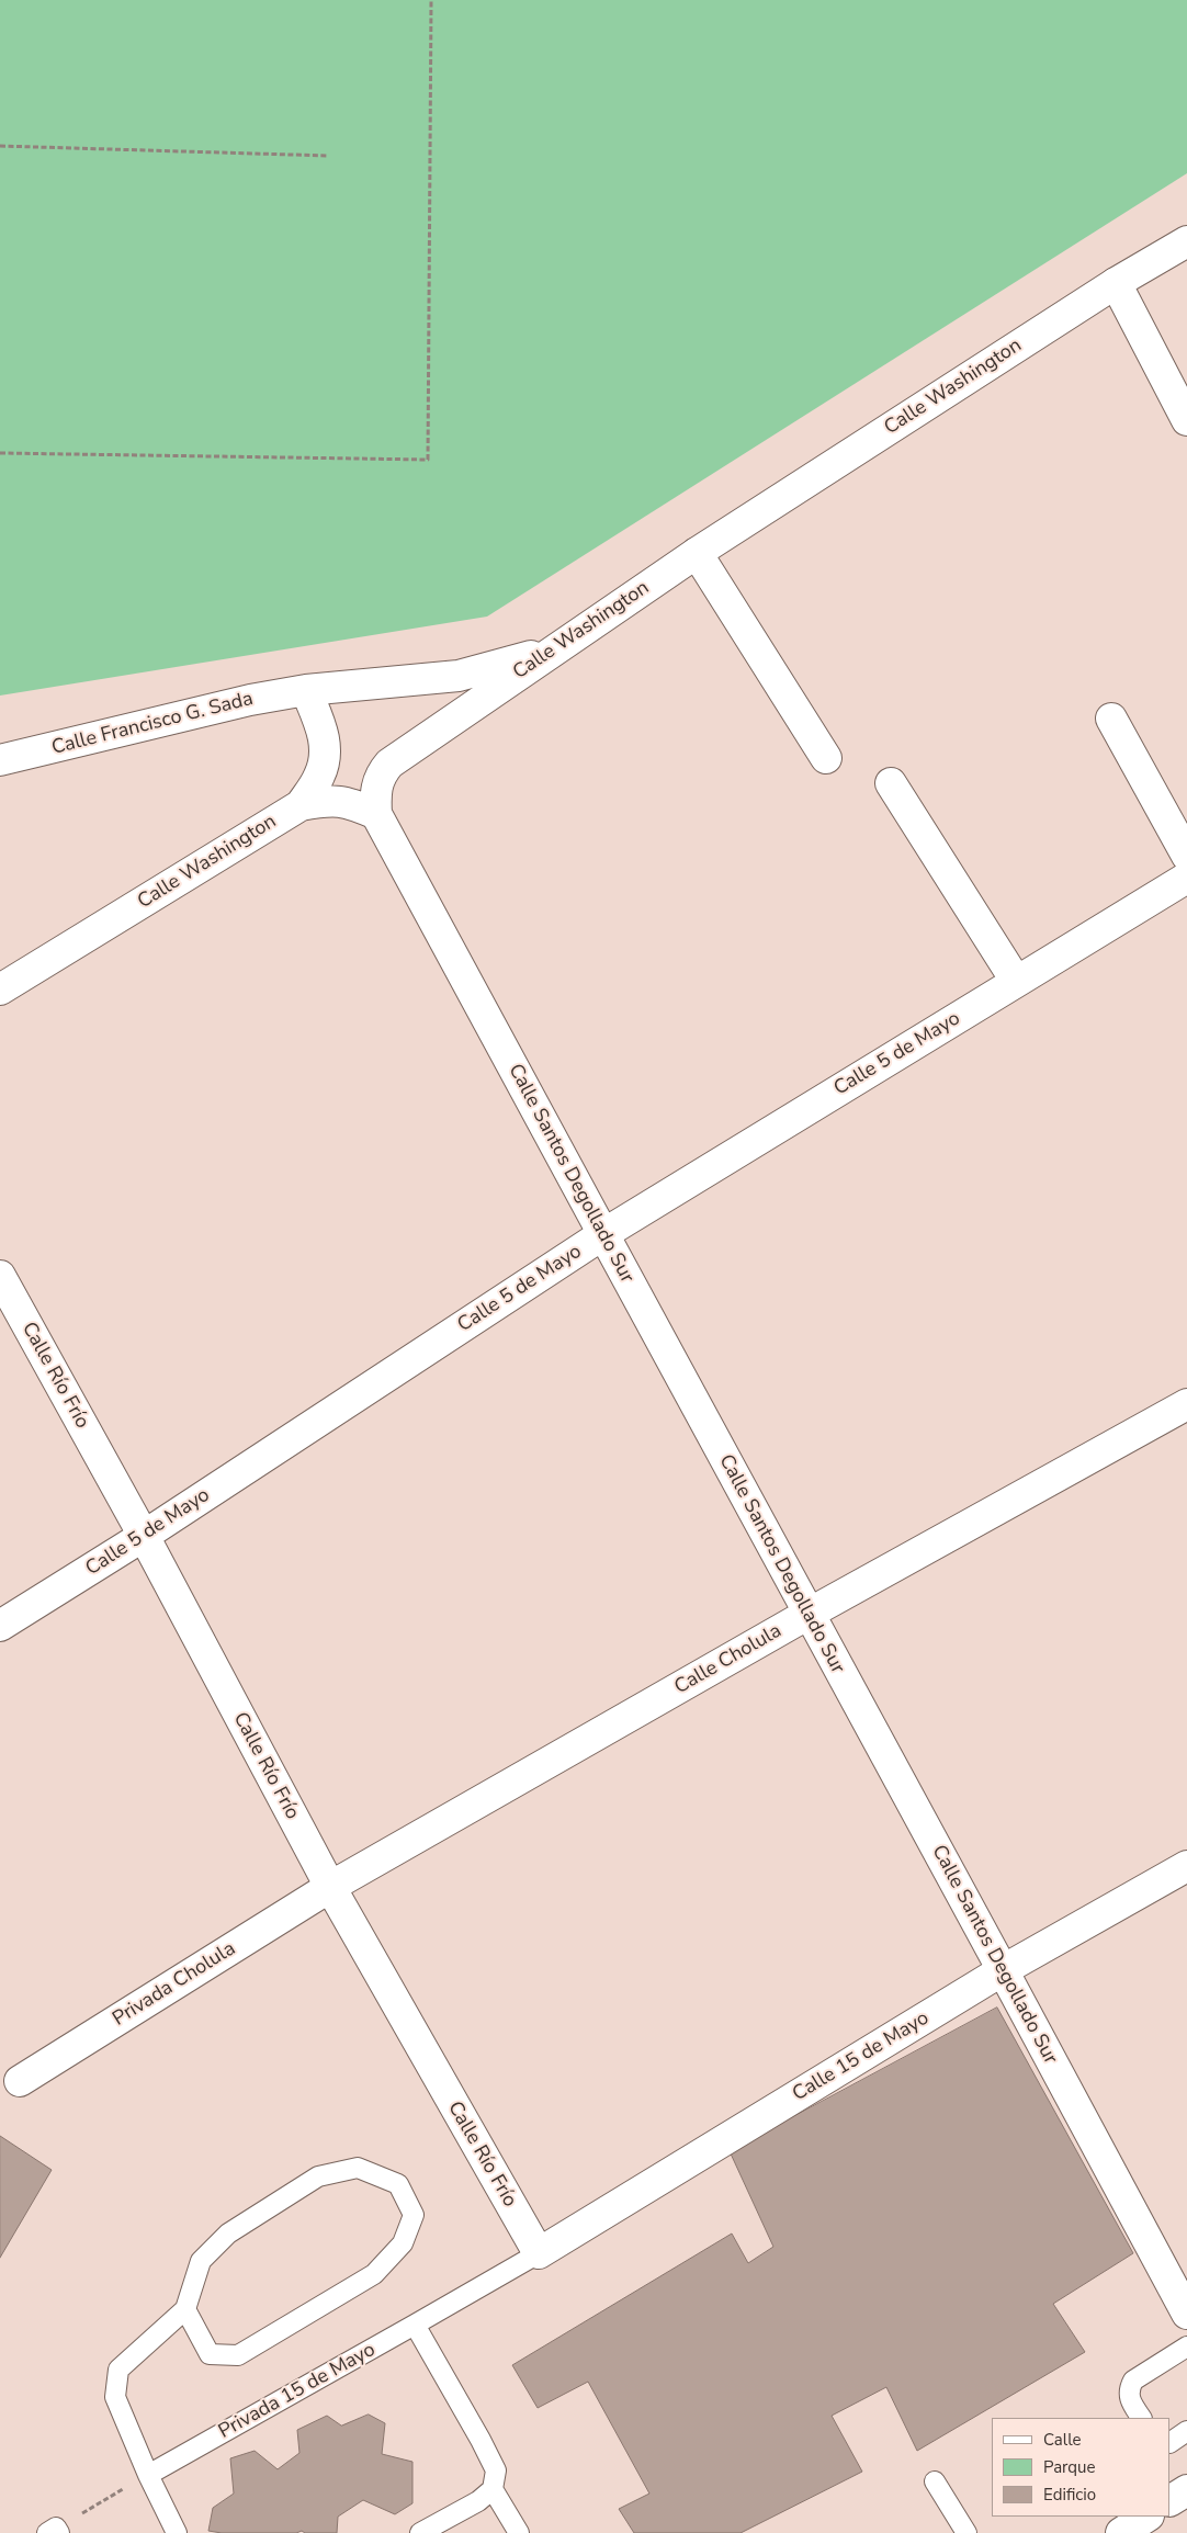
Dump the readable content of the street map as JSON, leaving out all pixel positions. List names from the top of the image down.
{
  "streets": {
    "street": [
      "Calle Washington",
      "Calle Francisco G. Sada",
      "Calle 5 de Mayo",
      "Calle Santos Degollado Sur",
      "Calle Río Frío",
      "Calle Cholula",
      "Privada Cholula",
      "Calle 15 de Mayo"
    ],
    "lane": ["Privada 15 de Mayo"]
  },
  "crossings": [
    ["Calle Washington", "Calle Francisco G. Sada"],
    ["Calle Washington", "Calle Santos Degollado Sur"],
    ["Calle 5 de Mayo", "Calle Santos Degollado Sur"],
    ["Calle 5 de Mayo", "Calle Río Frío"],
    ["Calle Santos Degollado Sur", "Calle Cholula"],
    ["Calle Santos Degollado Sur", "Calle 15 de Mayo"],
    ["Calle Río Frío", "Calle Cholula"],
    ["Calle Río Frío", "Privada Cholula"],
    ["Calle Río Frío", "Calle 15 de Mayo"],
    ["Calle Río Frío", "Privada 15 de Mayo"],
    ["Calle Cholula", "Privada Cholula"],
    ["Calle 15 de Mayo", "Privada 15 de Mayo"]
  ],
  "legend": ["Calle", "Parque", "Edificio"]
}
